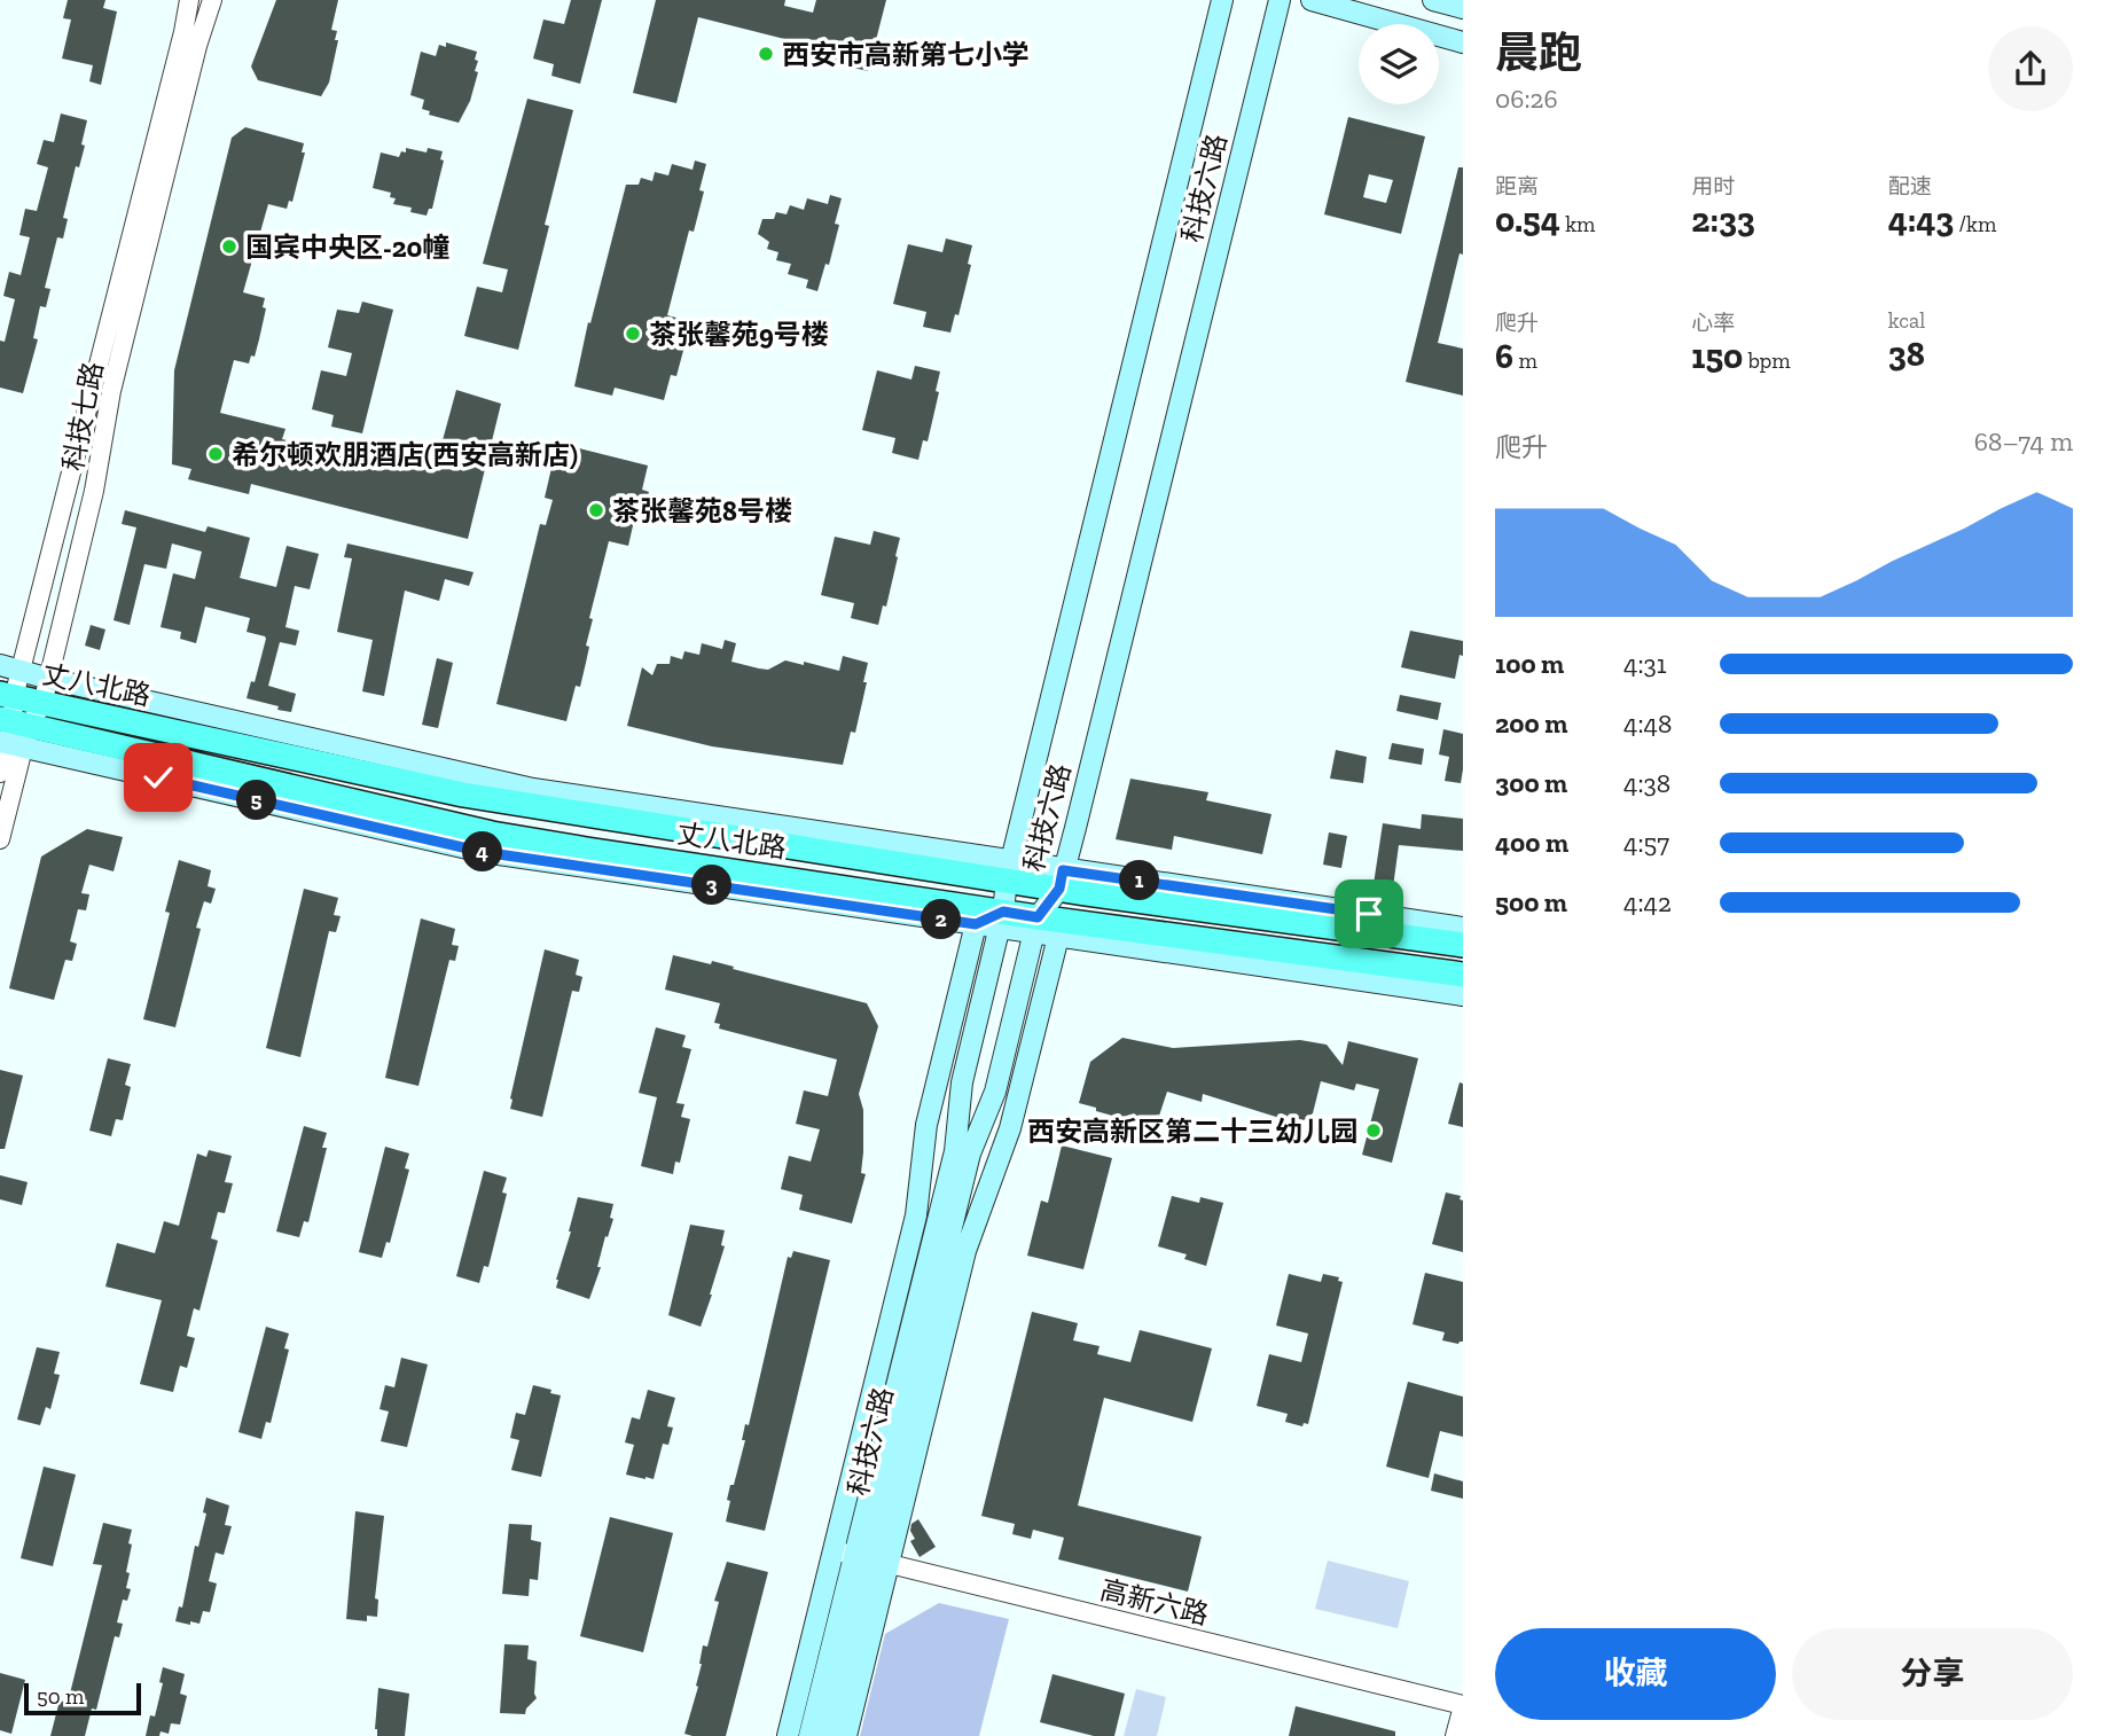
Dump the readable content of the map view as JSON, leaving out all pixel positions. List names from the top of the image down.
{
  "streets": {
    "main road": ["科技六路", "丈八北路"],
    "street": ["科技七路", "高新六路"]
  },
  "crossings": [
    ["科技六路", "丈八北路"],
    ["科技六路", "高新六路"],
    ["科技七路", "丈八北路"]
  ],
  "places": [
    "西安市高新第七小学",
    "国宾中央区-20幢",
    "茶张馨苑9号楼",
    "希尔顿欢朋酒店(西安高新店)",
    "茶张馨苑8号楼",
    "西安高新区第二十三幼儿园"
  ],
  "scale_bar": "50 m",
  "page": {
    "heading": ["晨跑", "06:26"],
    "stats": [
      ["距离", "0.54 km"],
      ["用时", "2:33"],
      ["配速", "4:43 /km"],
      ["爬升", "6 m"],
      ["心率", "150 bpm"],
      ["kcal", "38"]
    ],
    "chart": ["爬升", "68–74 m"],
    "list": [
      {
        "name": "100 m",
        "note": "4:31"
      },
      {
        "name": "200 m",
        "note": "4:48"
      },
      {
        "name": "300 m",
        "note": "4:38"
      },
      {
        "name": "400 m",
        "note": "4:57"
      },
      {
        "name": "500 m",
        "note": "4:42"
      }
    ],
    "pins": [
      "5",
      "4",
      "1",
      "3",
      "2"
    ],
    "buttons": ["收藏", "分享"],
    "scale": "50 m"
  }
}
